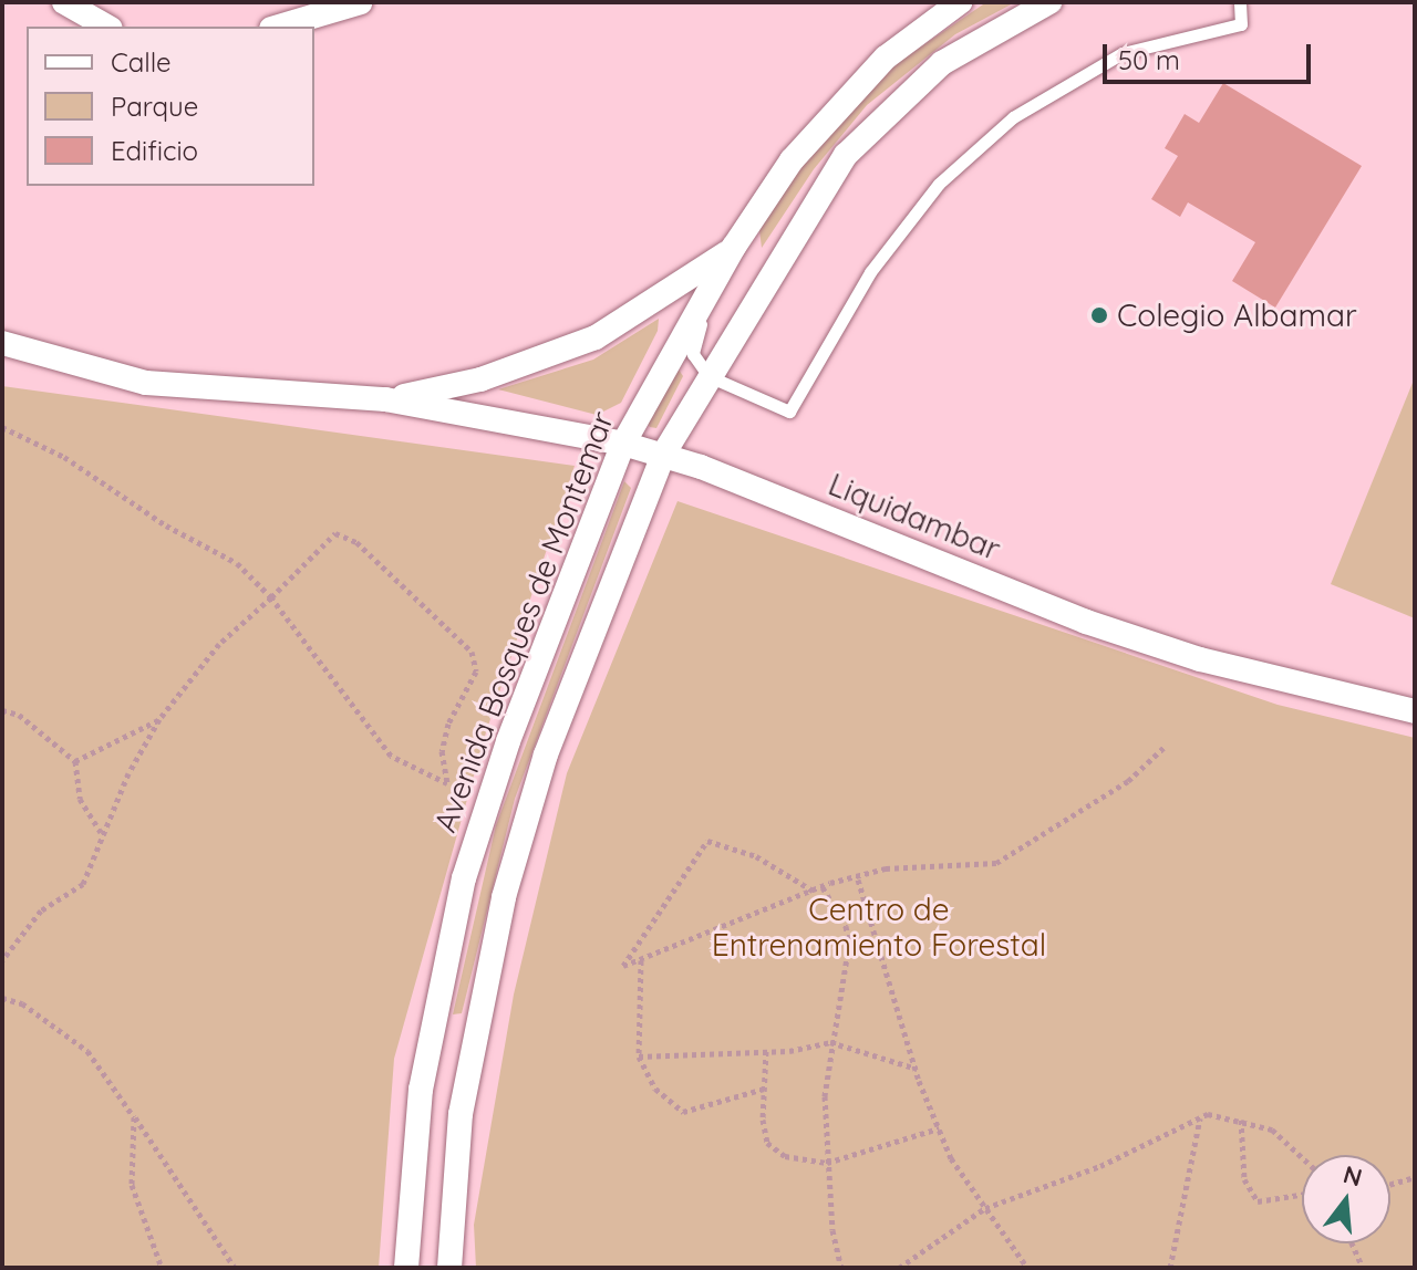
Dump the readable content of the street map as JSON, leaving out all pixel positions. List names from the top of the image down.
{
  "streets": {
    "street": ["Liquidambar", "Avenida Bosques de Montemar"]
  },
  "crossings": [
    ["Liquidambar", "Avenida Bosques de Montemar"]
  ],
  "parks": ["Centro de Entrenamiento Forestal"],
  "places": ["Colegio Albamar"],
  "legend": ["Calle", "Parque", "Edificio"],
  "scale_bar": "50 m",
  "north": "top"
}
